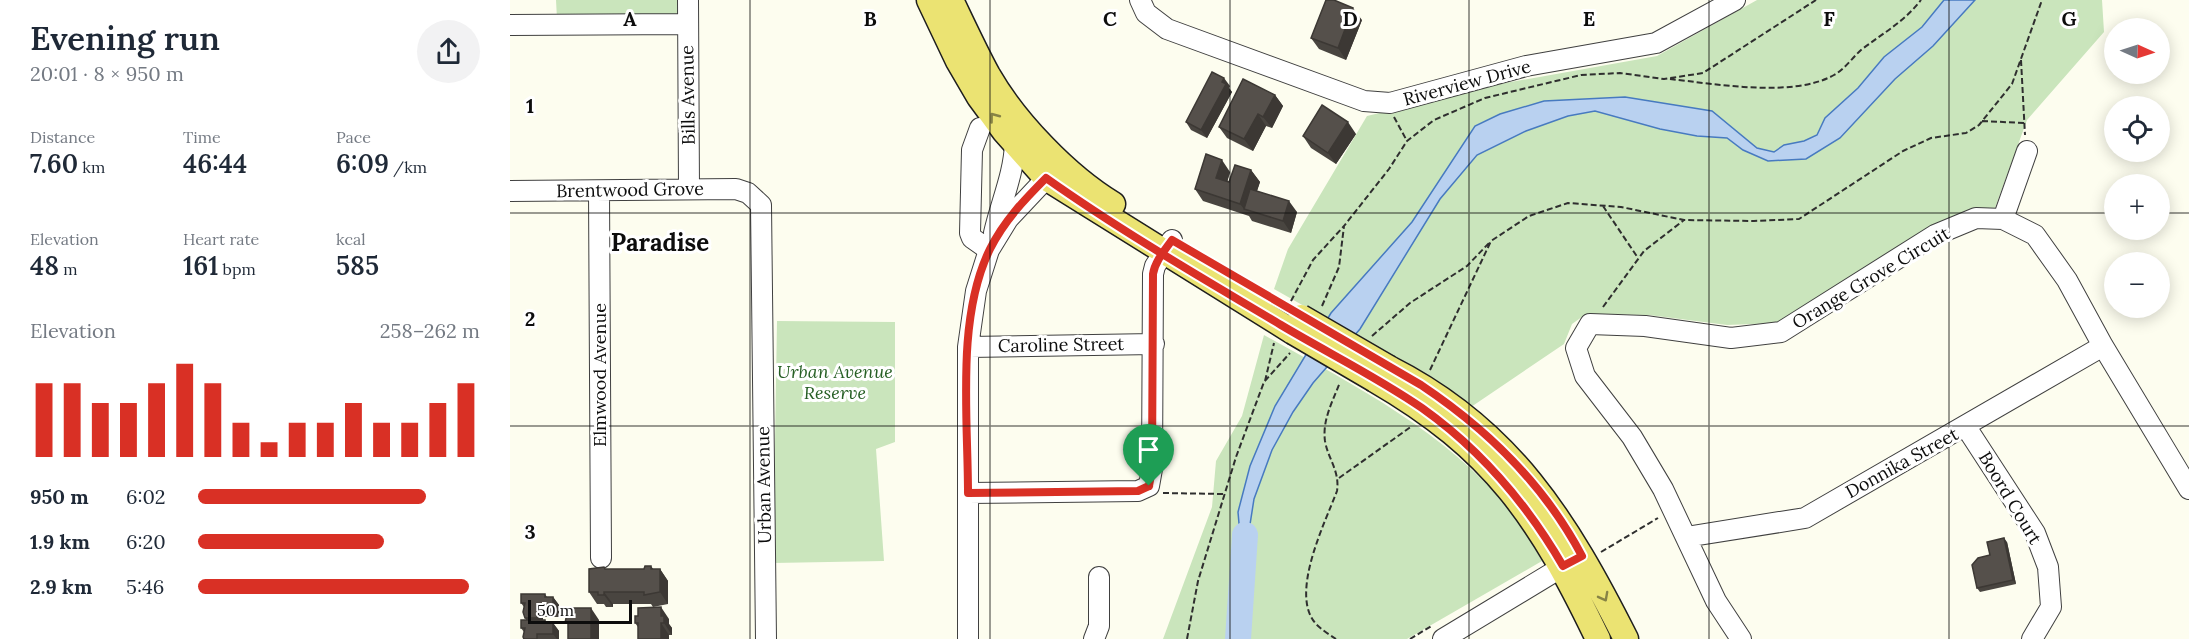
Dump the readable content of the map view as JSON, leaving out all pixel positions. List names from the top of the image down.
{
  "streets": {
    "street": [
      "Riverview Drive",
      "Bills Avenue",
      "Brentwood Grove",
      "Orange Grove Circuit",
      "Caroline Street",
      "Elmwood Avenue",
      "Donnika Street",
      "Urban Avenue",
      "Boord Court"
    ]
  },
  "crossings": [
    ["Bills Avenue", "Brentwood Grove"],
    ["Brentwood Grove", "Elmwood Avenue"],
    ["Brentwood Grove", "Urban Avenue"],
    ["Orange Grove Circuit", "Donnika Street"],
    ["Donnika Street", "Boord Court"]
  ],
  "districts": ["Paradise"],
  "parks": ["Urban Avenue Reserve"],
  "scale_bar": "50 m",
  "north": "right",
  "page": {
    "heading": ["Evening run", "20:01 · 8 × 950 m"],
    "map_buttons": ["+", "−"],
    "stats": [
      ["Distance", "7.60 km"],
      ["Time", "46:44"],
      ["Pace", "6:09 /km"],
      ["Elevation", "48 m"],
      ["Heart rate", "161 bpm"],
      ["kcal", "585"]
    ],
    "chart": ["Elevation", "258–262 m"],
    "list": [
      {
        "name": "950 m",
        "note": "6:02"
      },
      {
        "name": "1.9 km",
        "note": "6:20"
      },
      {
        "name": "2.9 km",
        "note": "5:46"
      }
    ],
    "scale": "50 m"
  },
  "grid": {
    "columns": [
      "A",
      "B",
      "C",
      "D",
      "E",
      "F",
      "G"
    ],
    "rows": ["1", "2", "3"]
  }
}
